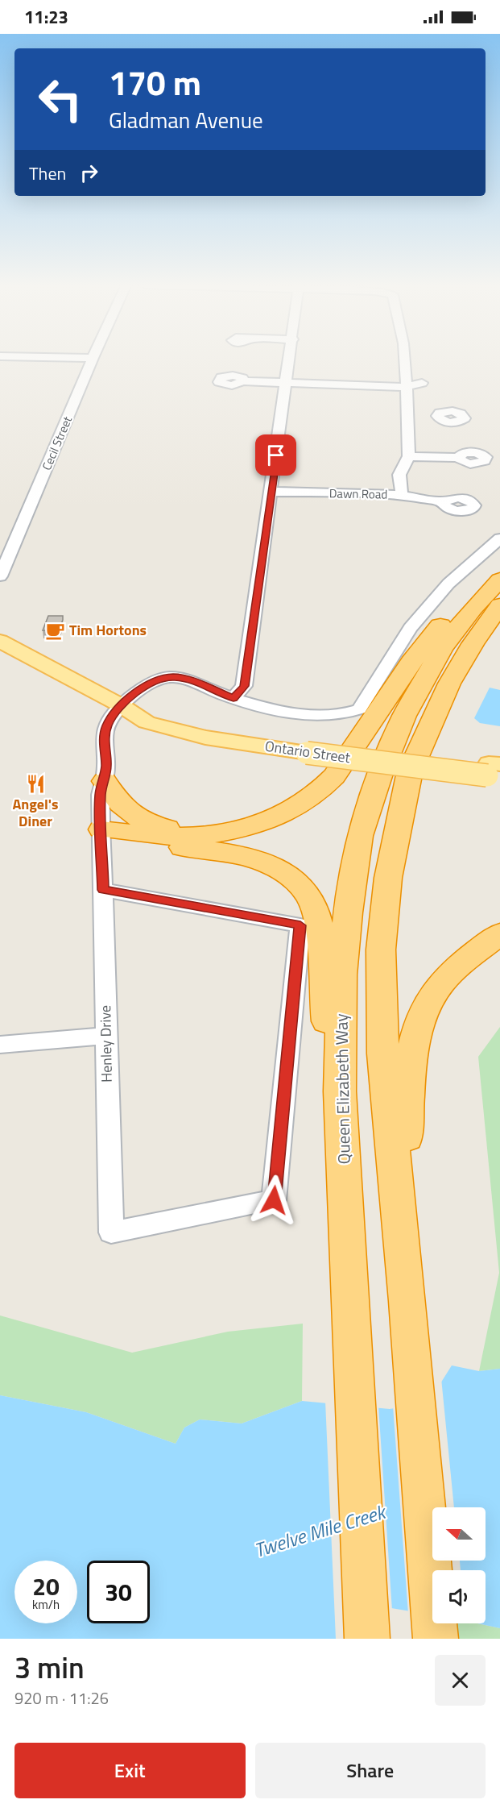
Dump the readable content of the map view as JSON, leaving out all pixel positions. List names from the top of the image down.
{
  "streets": {
    "highway": ["Queen Elizabeth Way"],
    "main road": ["Ontario Street"],
    "street": ["Cecil Street", "Dawn Road", "Henley Drive"]
  },
  "crossings": [
    ["Ontario Street", "Henley Drive"]
  ],
  "water": ["Twelve Mile Creek"],
  "places": {
    "cafe": ["Tim Hortons"],
    "restaurant": ["Angel's Diner"]
  },
  "north": "left",
  "page": {
    "status": "11:23",
    "turn": ["170 m", "Gladman Avenue"],
    "then": "Then",
    "speed": "20 km/h",
    "limit": "30",
    "heading": ["3 min", "920 m · 11:26"],
    "buttons": ["Exit", "Share"]
  }
}
